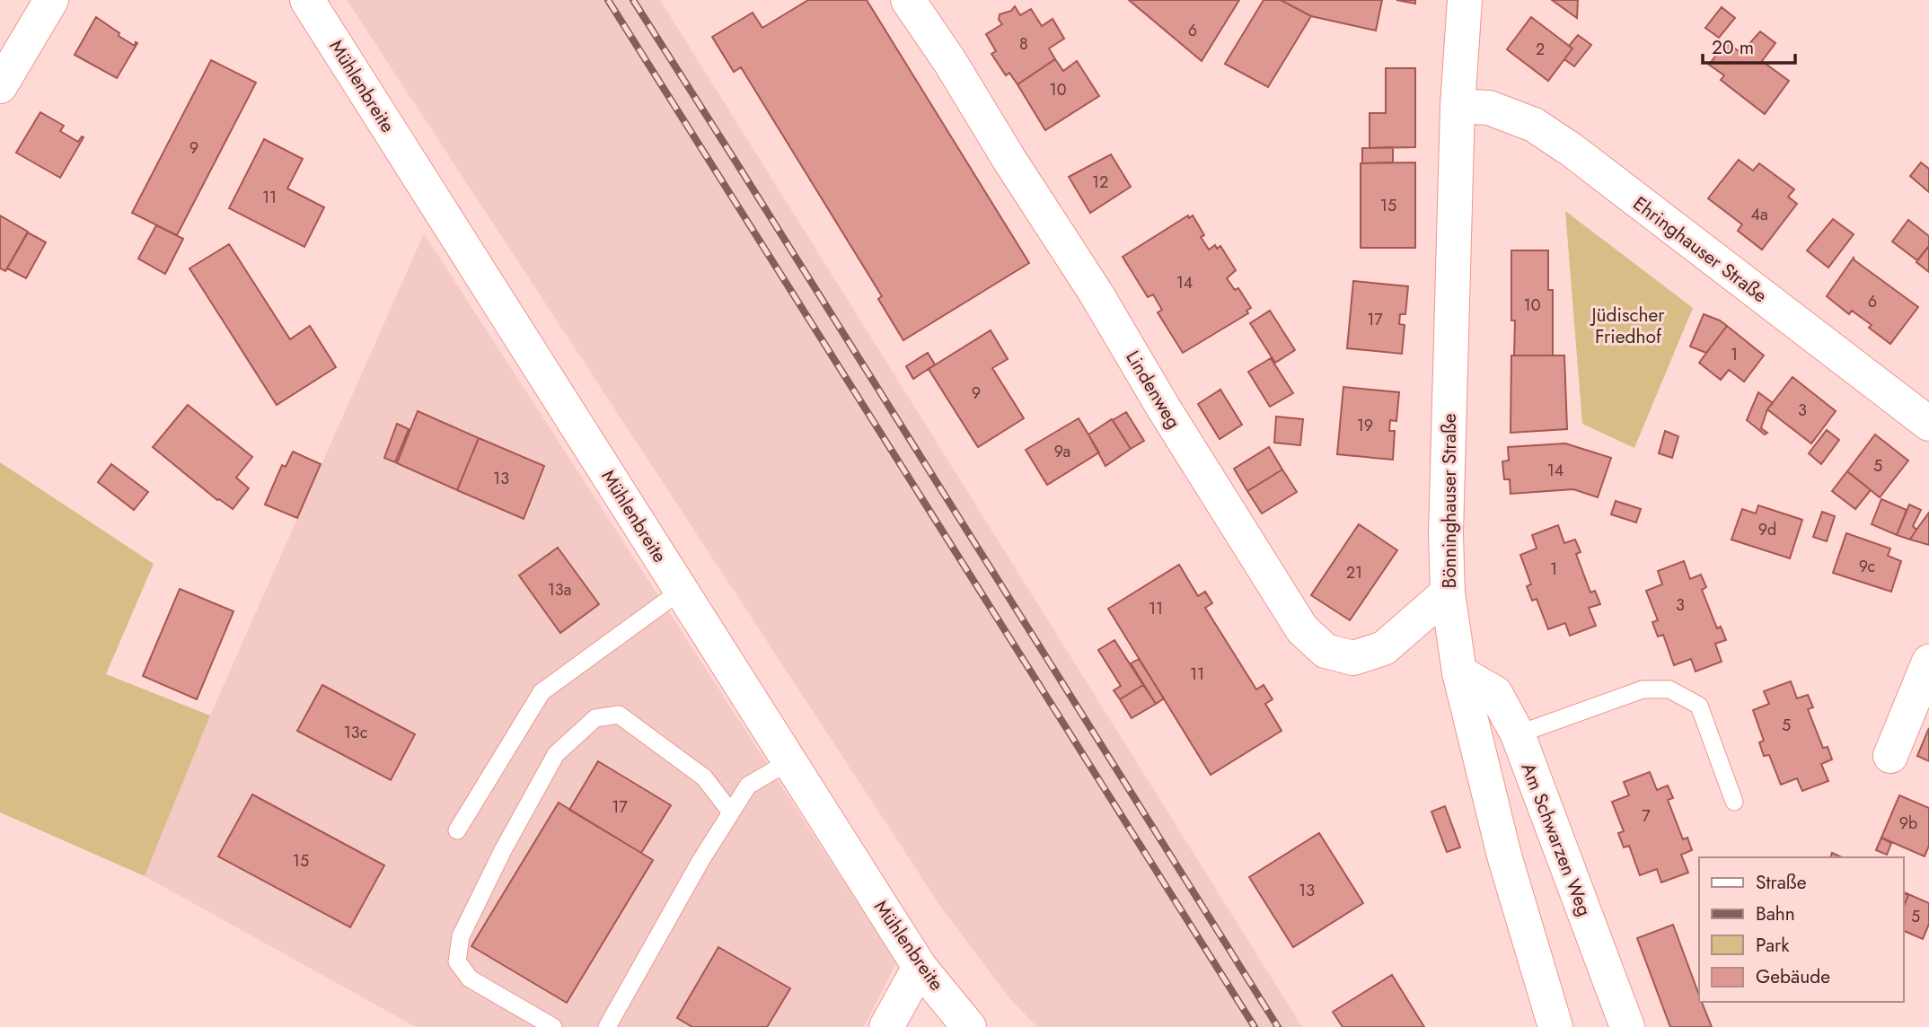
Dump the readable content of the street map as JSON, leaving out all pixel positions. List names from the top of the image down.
{
  "streets": {
    "street": [
      "Mühlenbreite",
      "Ehringhauser Straße",
      "Lindenweg",
      "Bönninghauser Straße",
      "Am Schwarzen Weg"
    ]
  },
  "crossings": [
    ["Ehringhauser Straße", "Bönninghauser Straße"],
    ["Lindenweg", "Bönninghauser Straße"],
    ["Bönninghauser Straße", "Am Schwarzen Weg"]
  ],
  "parks": ["Jüdischer Friedhof"],
  "house_numbers": [
    "6",
    "8",
    "2",
    "10",
    "9",
    "12",
    "11",
    "15",
    "4a",
    "14",
    "6",
    "10",
    "17",
    "1",
    "9",
    "3",
    "19",
    "9a",
    "5",
    "14",
    "13",
    "9d",
    "9c",
    "1",
    "21",
    "13a",
    "3",
    "11",
    "11",
    "5",
    "13c",
    "17",
    "7",
    "9b",
    "15",
    "13",
    "5"
  ],
  "legend": [
    "Straße",
    "Bahn",
    "Park",
    "Gebäude"
  ],
  "scale_bar": "20 m"
}
